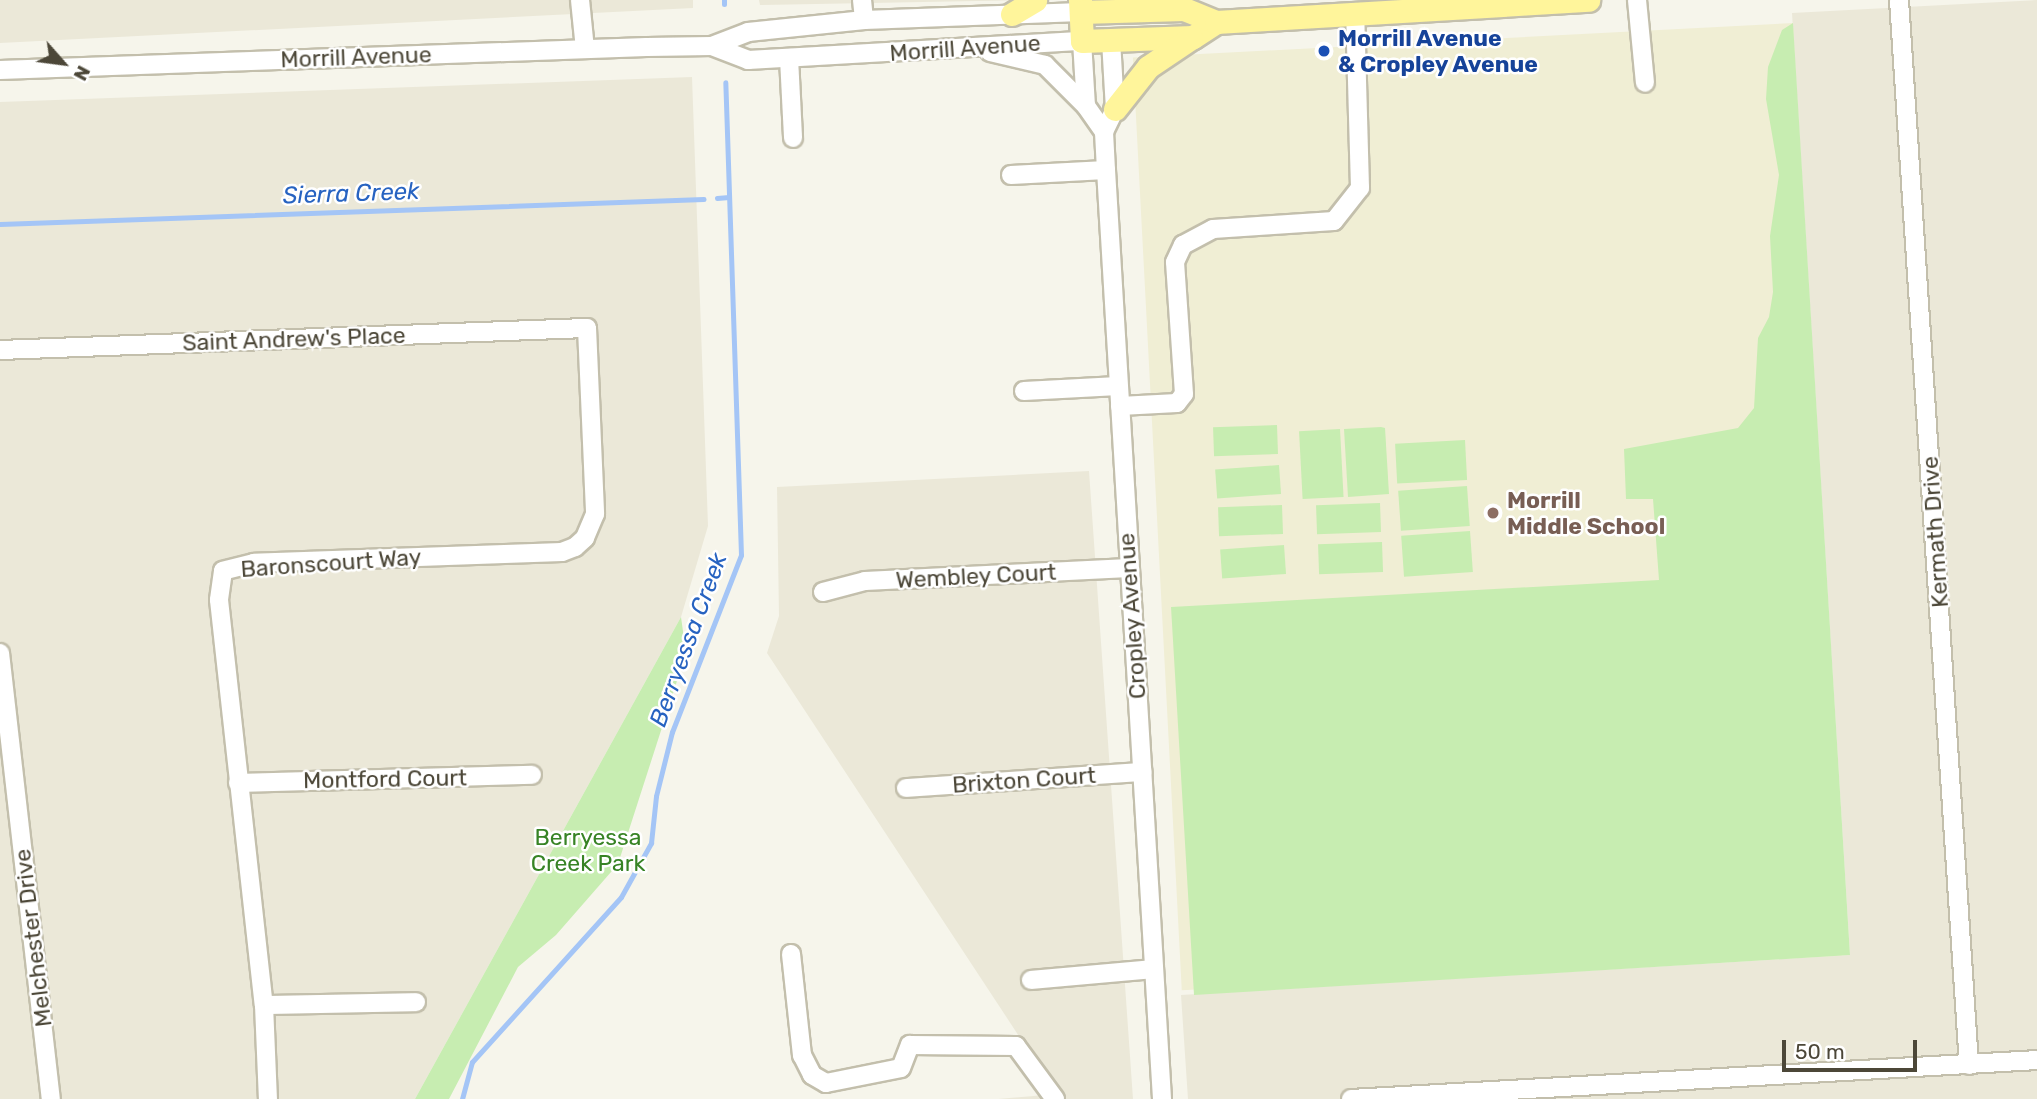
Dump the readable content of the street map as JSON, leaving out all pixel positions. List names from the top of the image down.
{
  "streets": {
    "main road": ["Morrill Avenue", "Cropley Avenue"],
    "street": [
      "Saint Andrew's Place",
      "Kermath Drive",
      "Baronscourt Way",
      "Wembley Court",
      "Montford Court",
      "Brixton Court",
      "Melchester Drive"
    ]
  },
  "crossings": [
    ["Morrill Avenue", "Cropley Avenue"],
    ["Saint Andrew's Place", "Baronscourt Way"],
    ["Baronscourt Way", "Montford Court"],
    ["Wembley Court", "Cropley Avenue"],
    ["Cropley Avenue", "Brixton Court"]
  ],
  "water": ["Sierra Creek", "Berryessa Creek"],
  "parks": ["Berryessa Creek Park"],
  "places": ["Morrill Avenue & Cropley Avenue", "Morrill Middle School"],
  "scale_bar": "50 m",
  "north": "bottom right"
}
